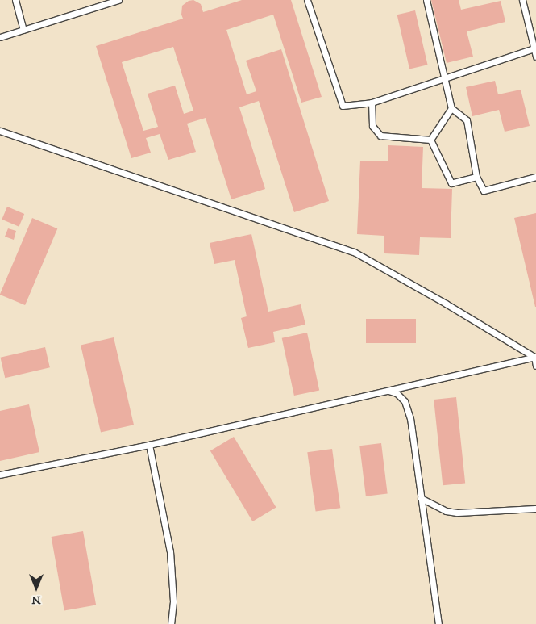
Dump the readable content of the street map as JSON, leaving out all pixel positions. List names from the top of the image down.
{
  "north": "bottom"
}
